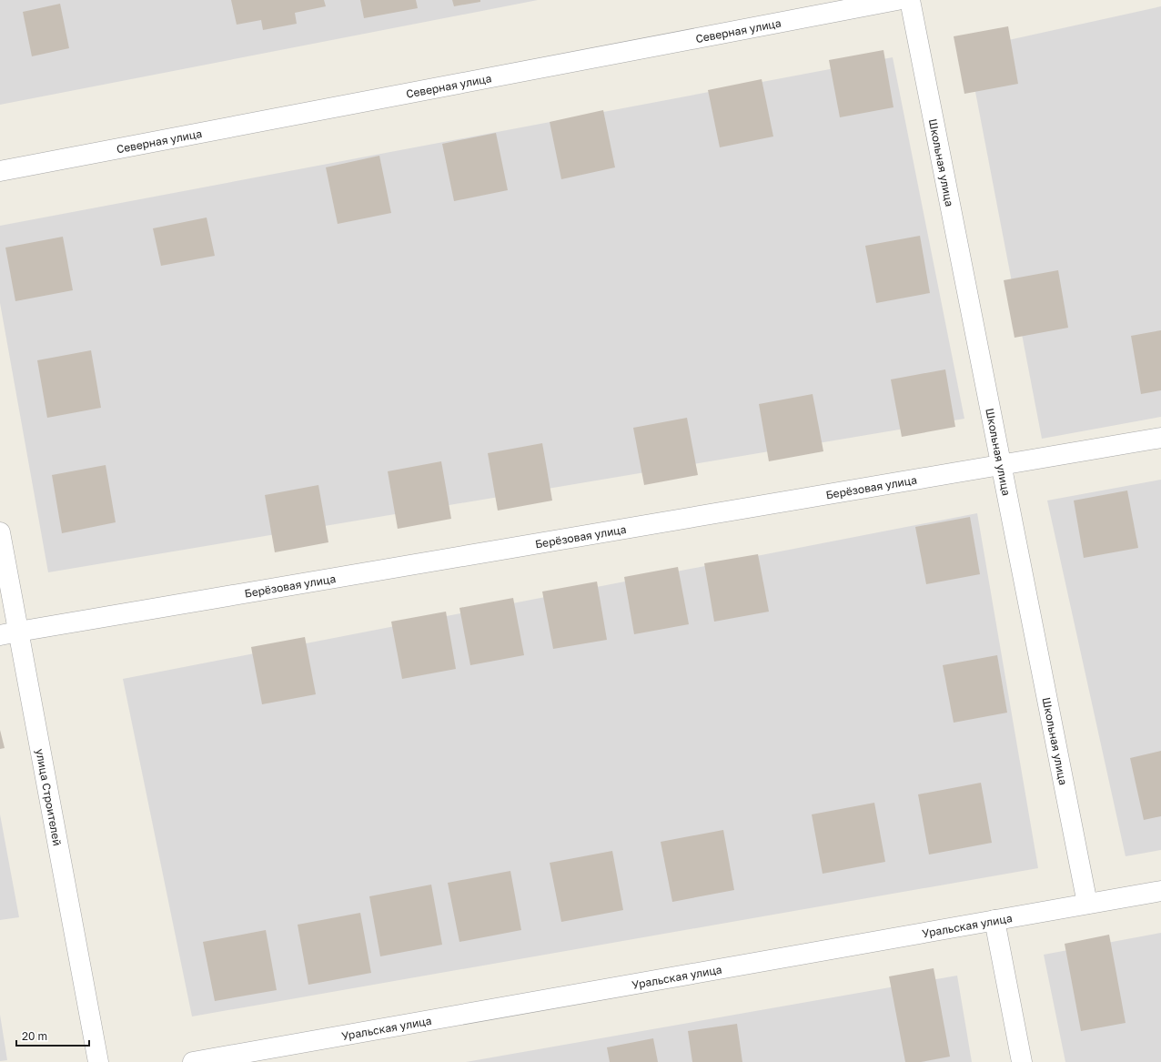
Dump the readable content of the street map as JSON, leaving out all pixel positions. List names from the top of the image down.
{
  "streets": {
    "street": [
      "Северная улица",
      "Школьная улица",
      "Берёзовая улица",
      "улица Строителей",
      "Уральская улица"
    ]
  },
  "crossings": [
    ["Школьная улица", "Берёзовая улица"],
    ["Школьная улица", "Уральская улица"],
    ["Берёзовая улица", "улица Строителей"]
  ],
  "scale_bar": "20 m"
}
